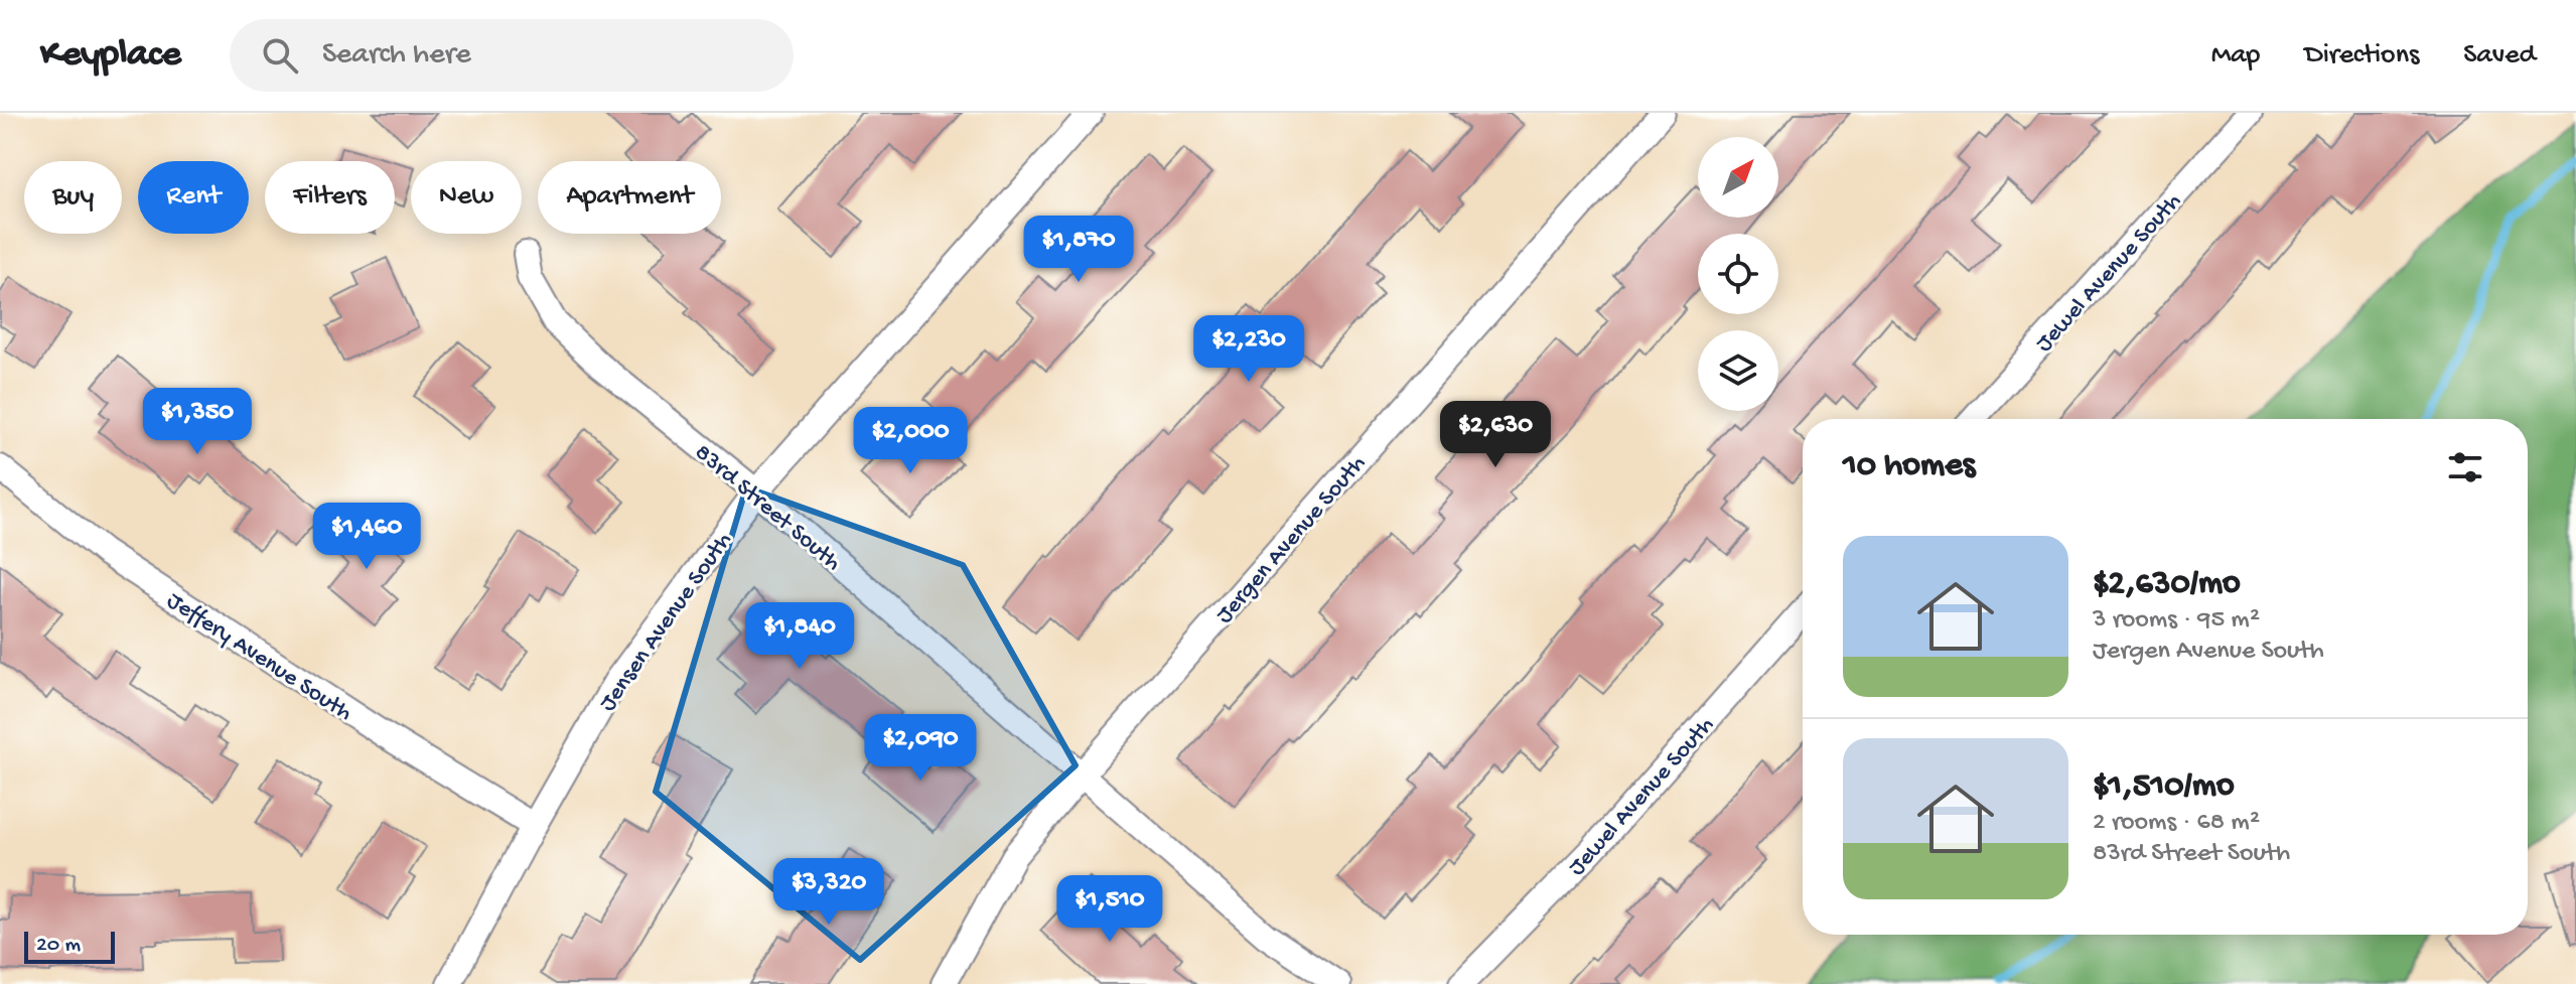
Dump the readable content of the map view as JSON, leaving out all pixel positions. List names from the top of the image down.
{
  "streets": {
    "street": [
      "Jewel Avenue South",
      "83rd Street South",
      "Jergen Avenue South",
      "Jensen Avenue South",
      "Jeffery Avenue South"
    ]
  },
  "crossings": [
    ["83rd Street South", "Jergen Avenue South"],
    ["83rd Street South", "Jensen Avenue South"],
    ["Jensen Avenue South", "Jeffery Avenue South"]
  ],
  "scale_bar": "20 m",
  "north": "top right",
  "page": {
    "header": "Keyplace",
    "search": "Search here",
    "nav": ["Map", "Directions", "Saved"],
    "chip": [
      "Buy",
      "Rent",
      "Filters",
      "New",
      "Apartment"
    ],
    "price": [
      "$1,870",
      "$2,230",
      "$1,350",
      "$2,630",
      "$2,000",
      "$1,460",
      "$1,840",
      "$2,090",
      "$3,320",
      "$1,510"
    ],
    "heading": "10 homes",
    "list": [
      {
        "name": "$2,630/mo",
        "note": "3 rooms · 95 m² · Jergen Avenue South"
      },
      {
        "name": "$1,510/mo",
        "note": "2 rooms · 68 m² · 83rd Street South"
      }
    ],
    "scale": "20 m"
  }
}
